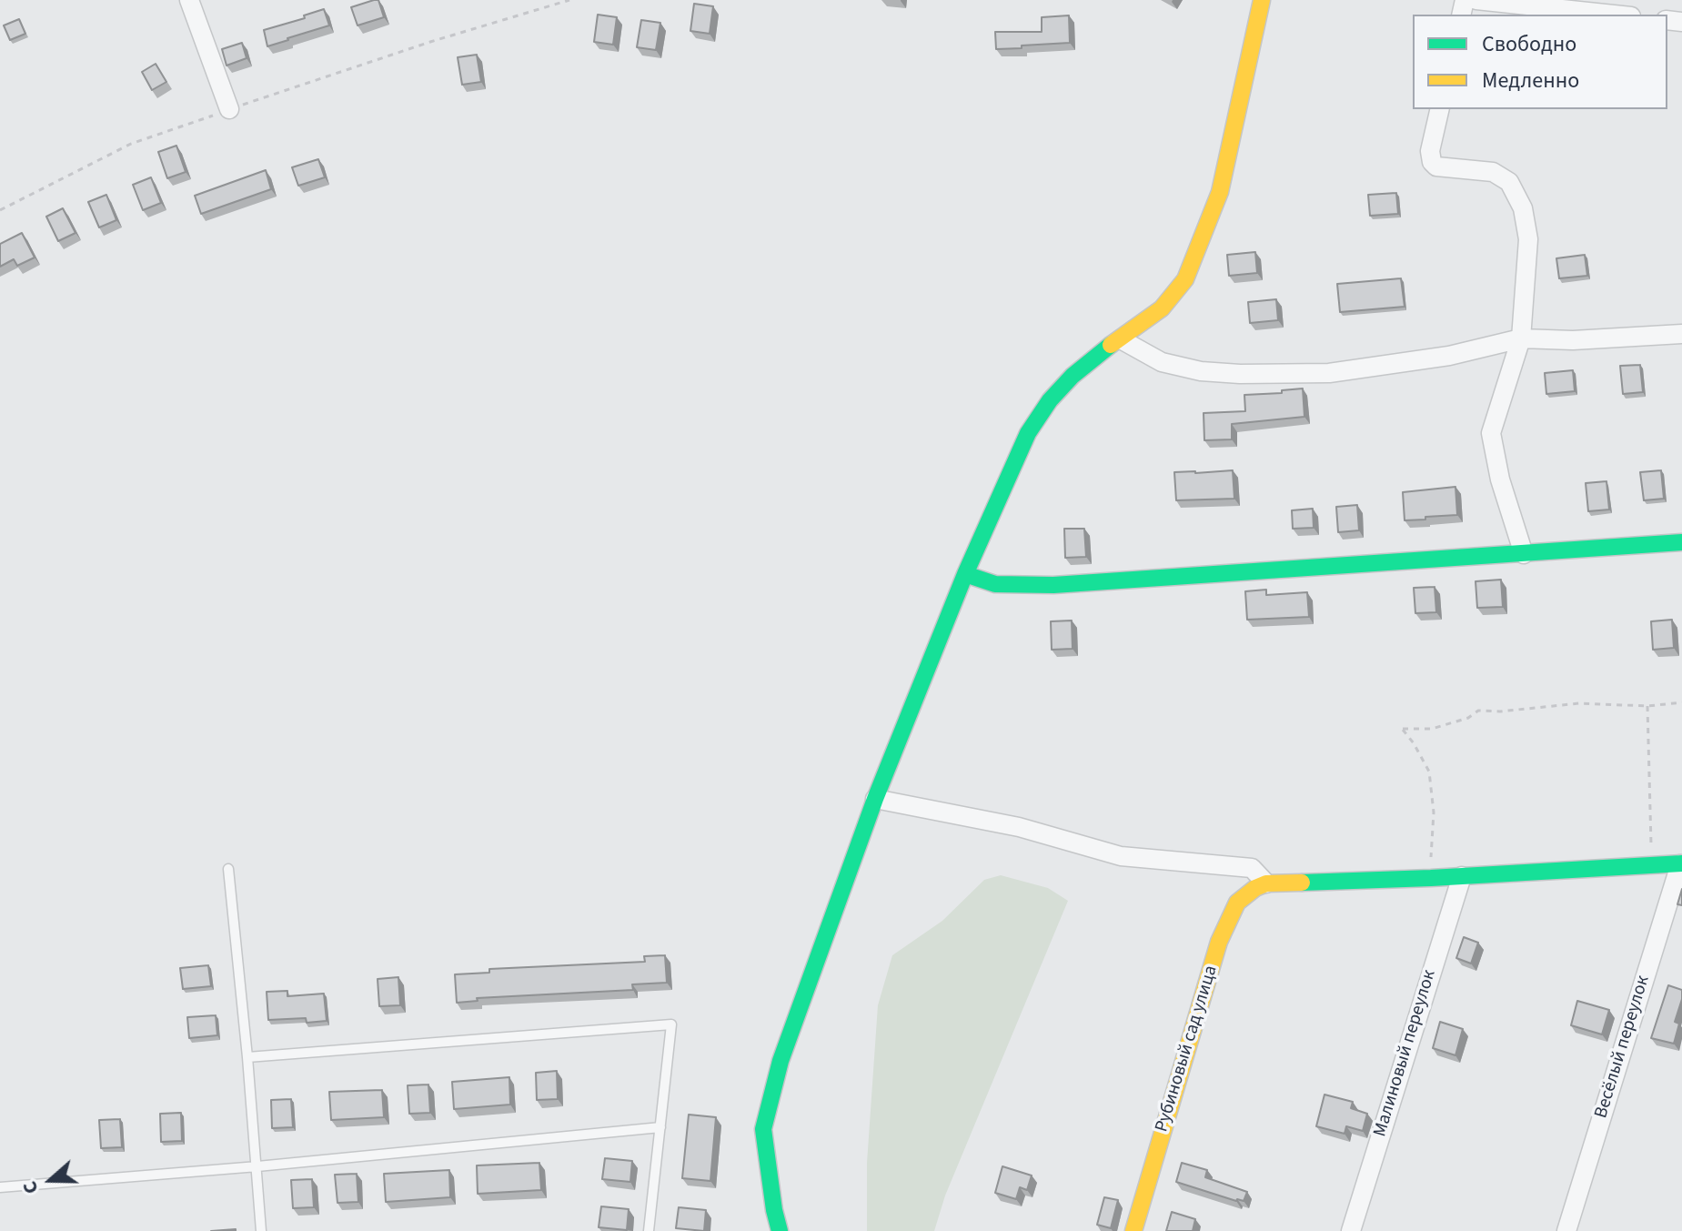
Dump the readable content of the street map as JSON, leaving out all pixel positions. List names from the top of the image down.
{
  "streets": {
    "street": ["Весёлый переулок", "Рубиновый сад улица", "Малиновый переулок"]
  },
  "legend": ["Свободно", "Медленно"],
  "north": "left"
}
